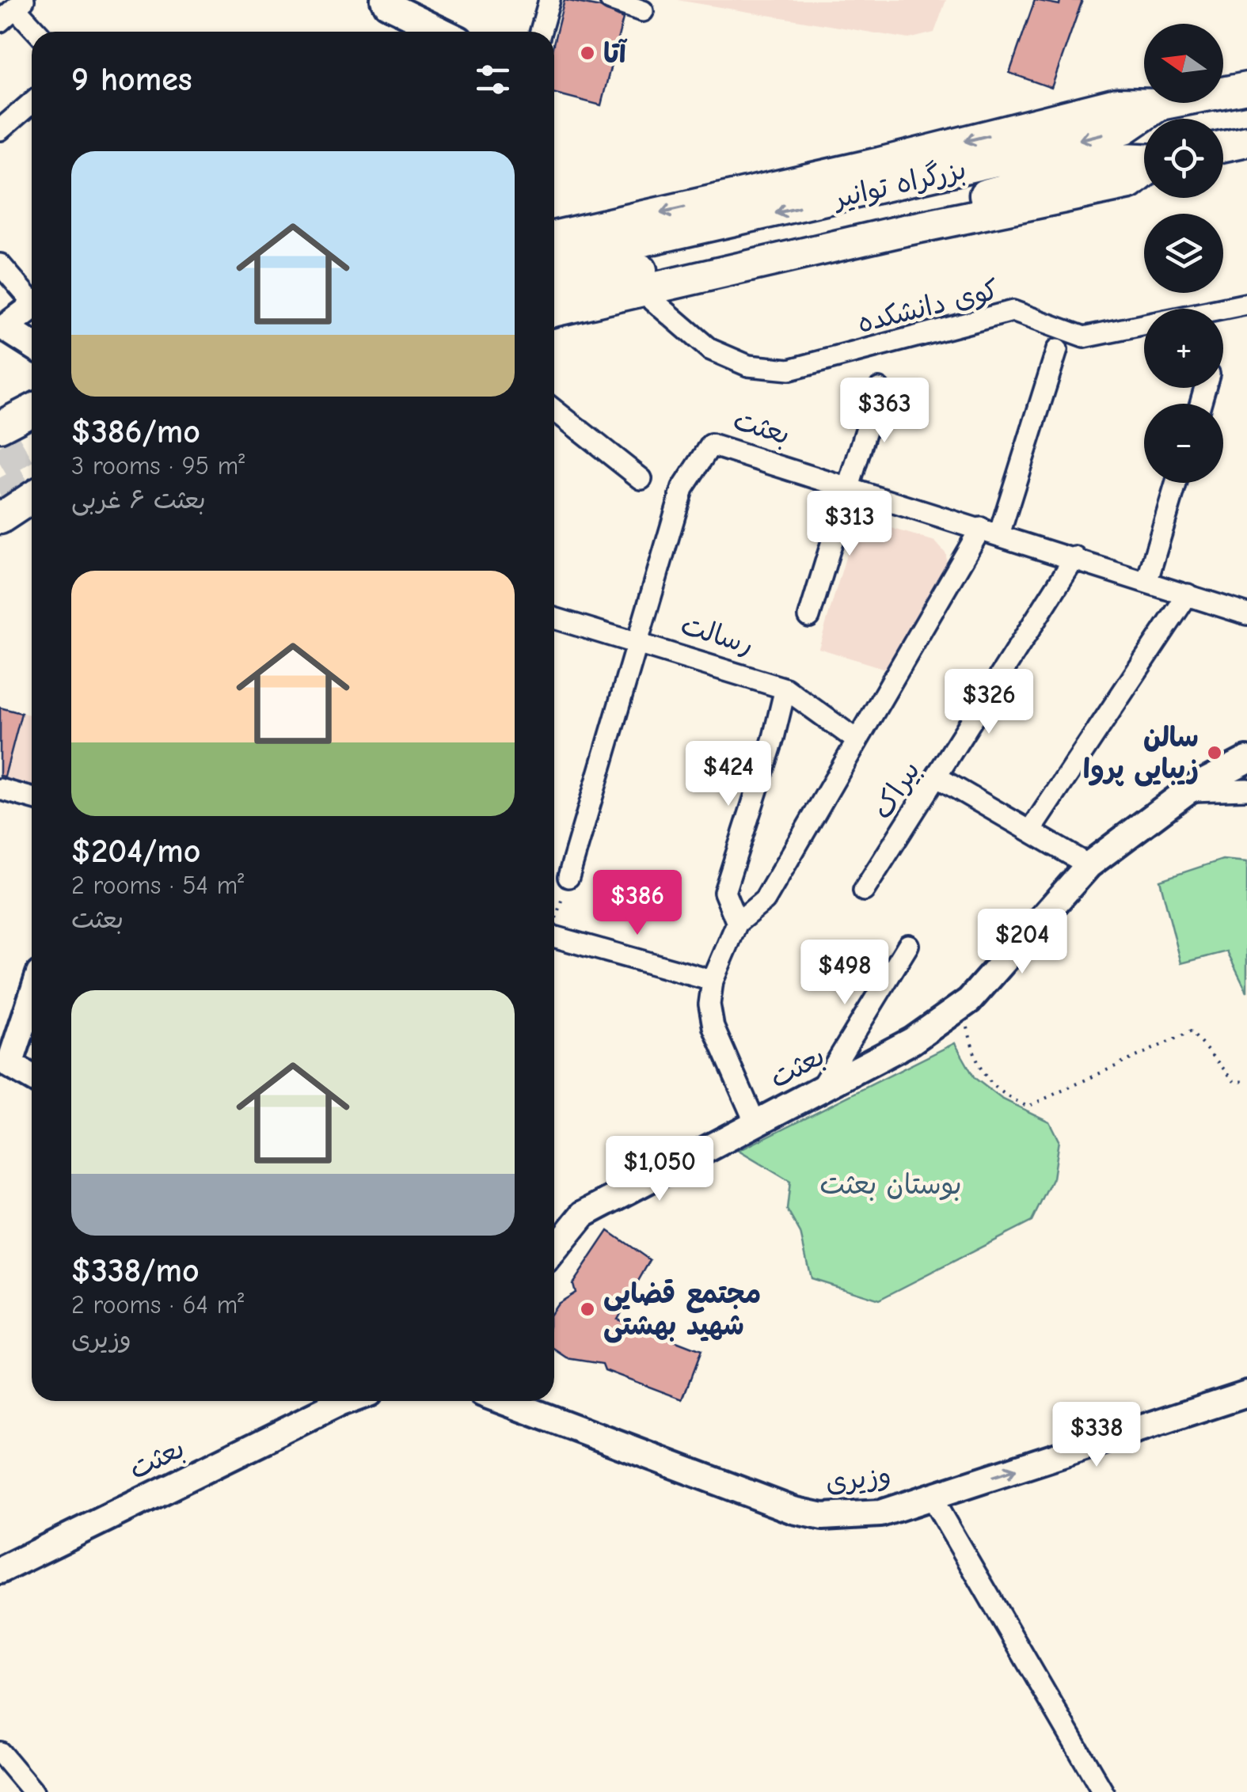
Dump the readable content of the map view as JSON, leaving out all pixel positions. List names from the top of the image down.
{
  "streets": {
    "highway": ["بزرگراه توانیر"],
    "main road": ["بعثت", "وزیری"],
    "street": ["کوی دانشکده", "رسالت", "بیراک"]
  },
  "crossings": [
    ["بعثت", "رسالت"],
    ["بعثت", "بیراک"]
  ],
  "one_way": ["وزیری"],
  "parks": ["بوستان بعثت"],
  "places": ["آتا", "سالن زيبايى پروا", "مجتمع قضایی شهید بهشتی"],
  "north": "left",
  "page": {
    "map_buttons": ["+", "−"],
    "heading": "9 homes",
    "list": [
      {
        "name": "$386/mo",
        "note": "3 rooms · 95 m² · بعثت ۶ غربی"
      },
      {
        "name": "$204/mo",
        "note": "2 rooms · 54 m² · بعثت"
      },
      {
        "name": "$338/mo",
        "note": "2 rooms · 64 m² · وزیری"
      }
    ],
    "price": [
      "$363",
      "$313",
      "$326",
      "$424",
      "$386",
      "$204",
      "$498",
      "$1,050",
      "$338"
    ]
  }
}
